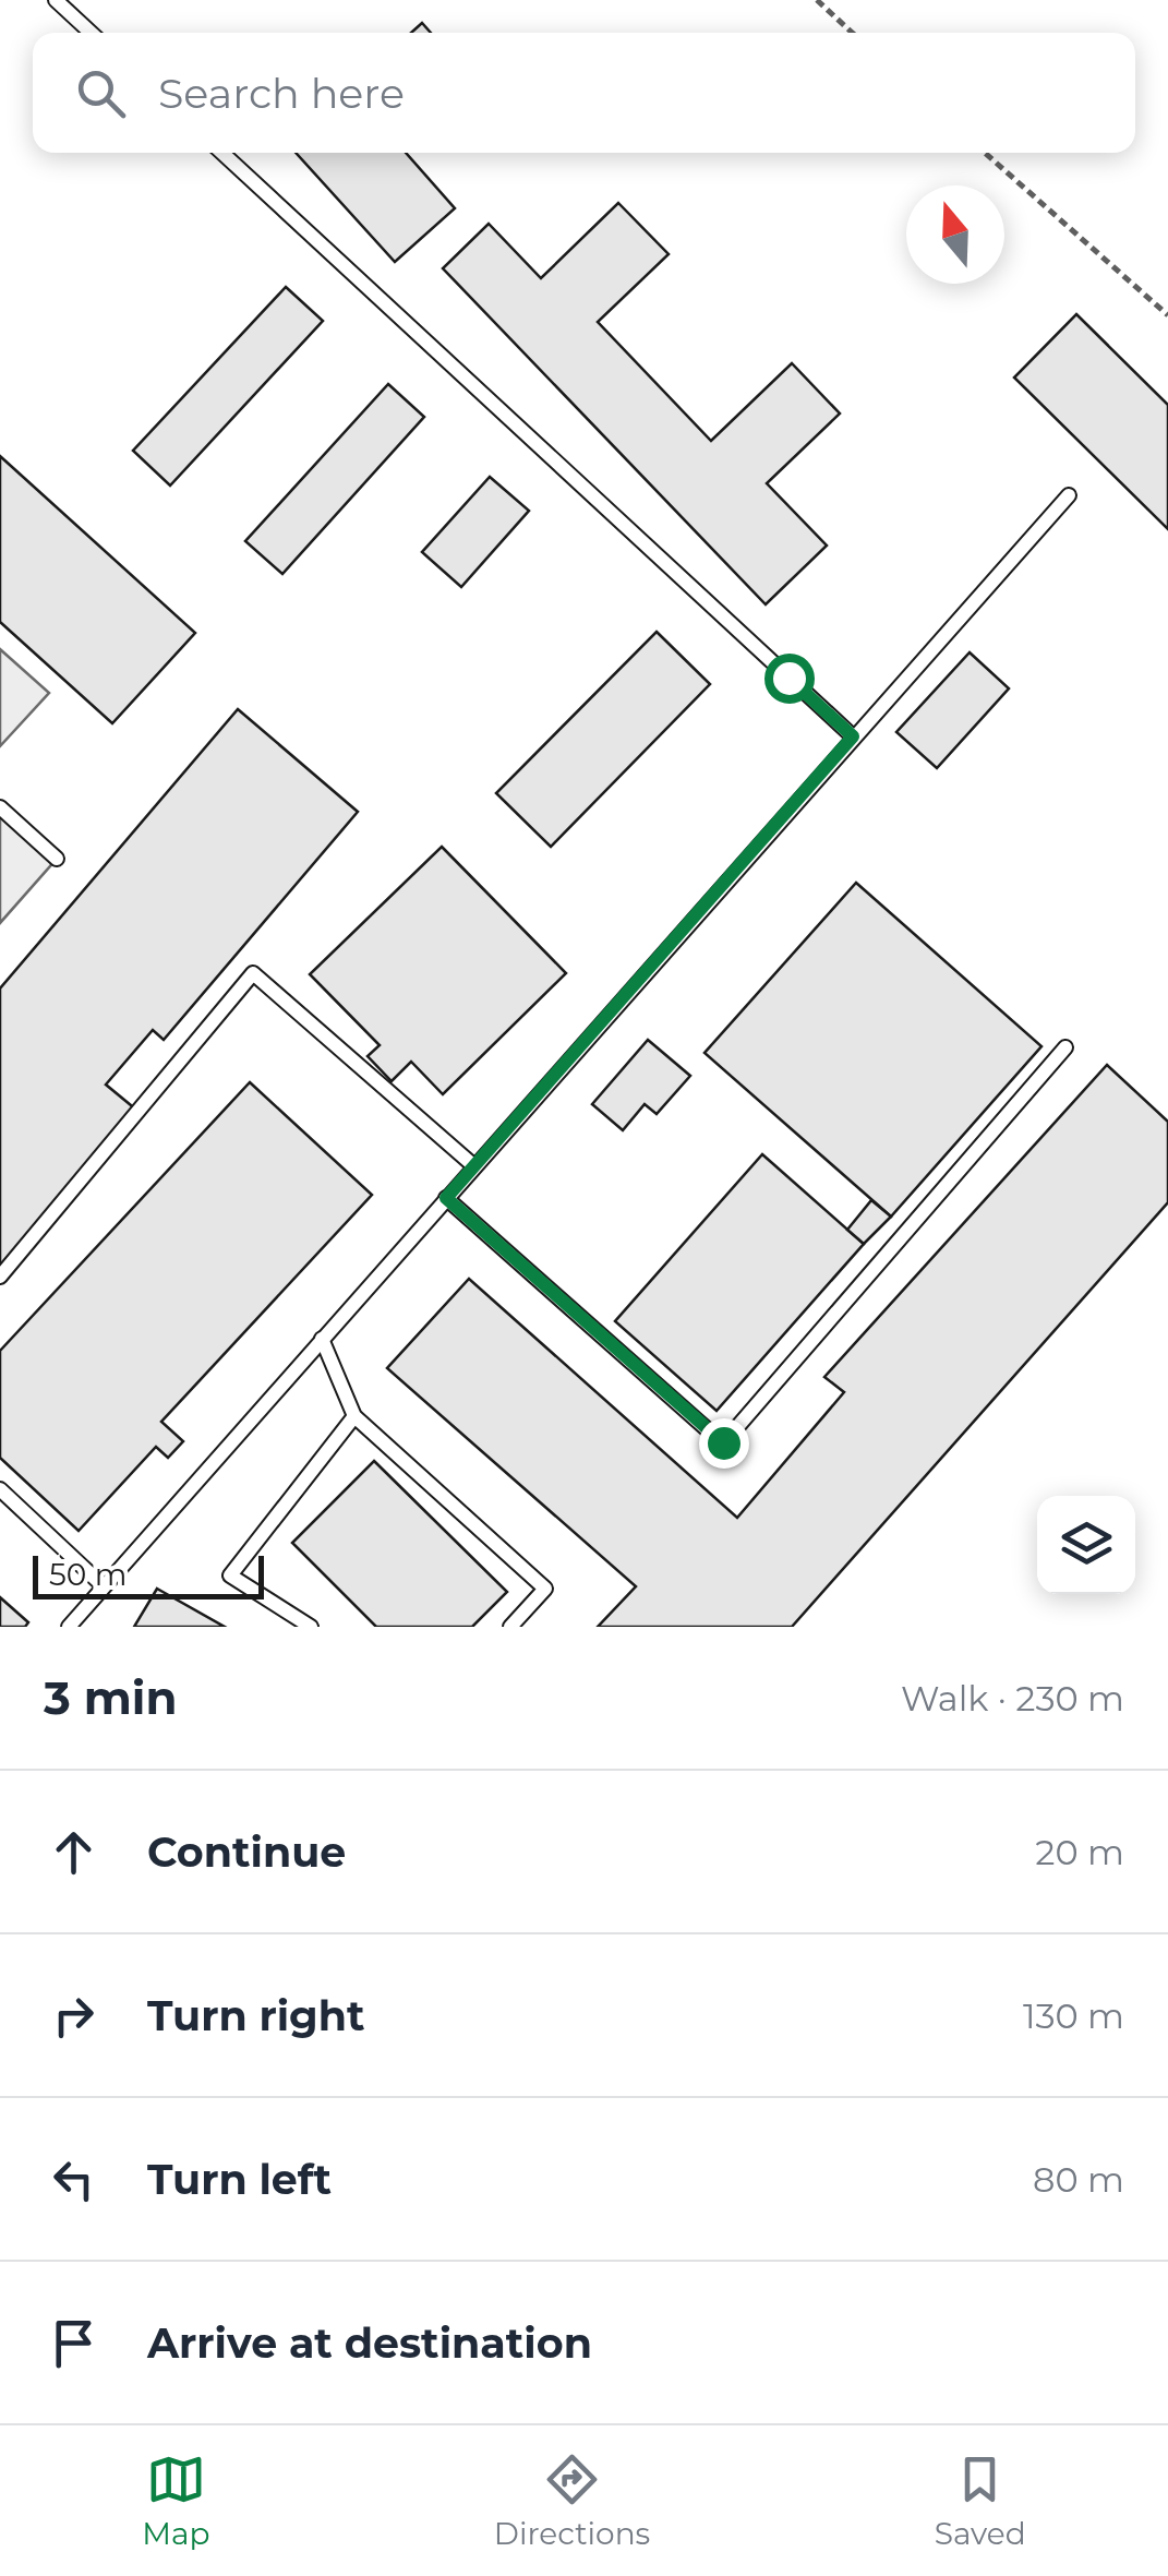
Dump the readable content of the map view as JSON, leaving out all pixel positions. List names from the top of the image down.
{
  "scale_bar": "50 m",
  "north": "top",
  "page": {
    "search": "Search here",
    "scale": "50 m",
    "heading": ["3 min", "Walk · 230 m"],
    "list": [
      ["Continue", "20 m"],
      ["Turn right", "130 m"],
      ["Turn left", "80 m"],
      "Arrive at destination"
    ],
    "nav": ["Map", "Directions", "Saved"]
  }
}
